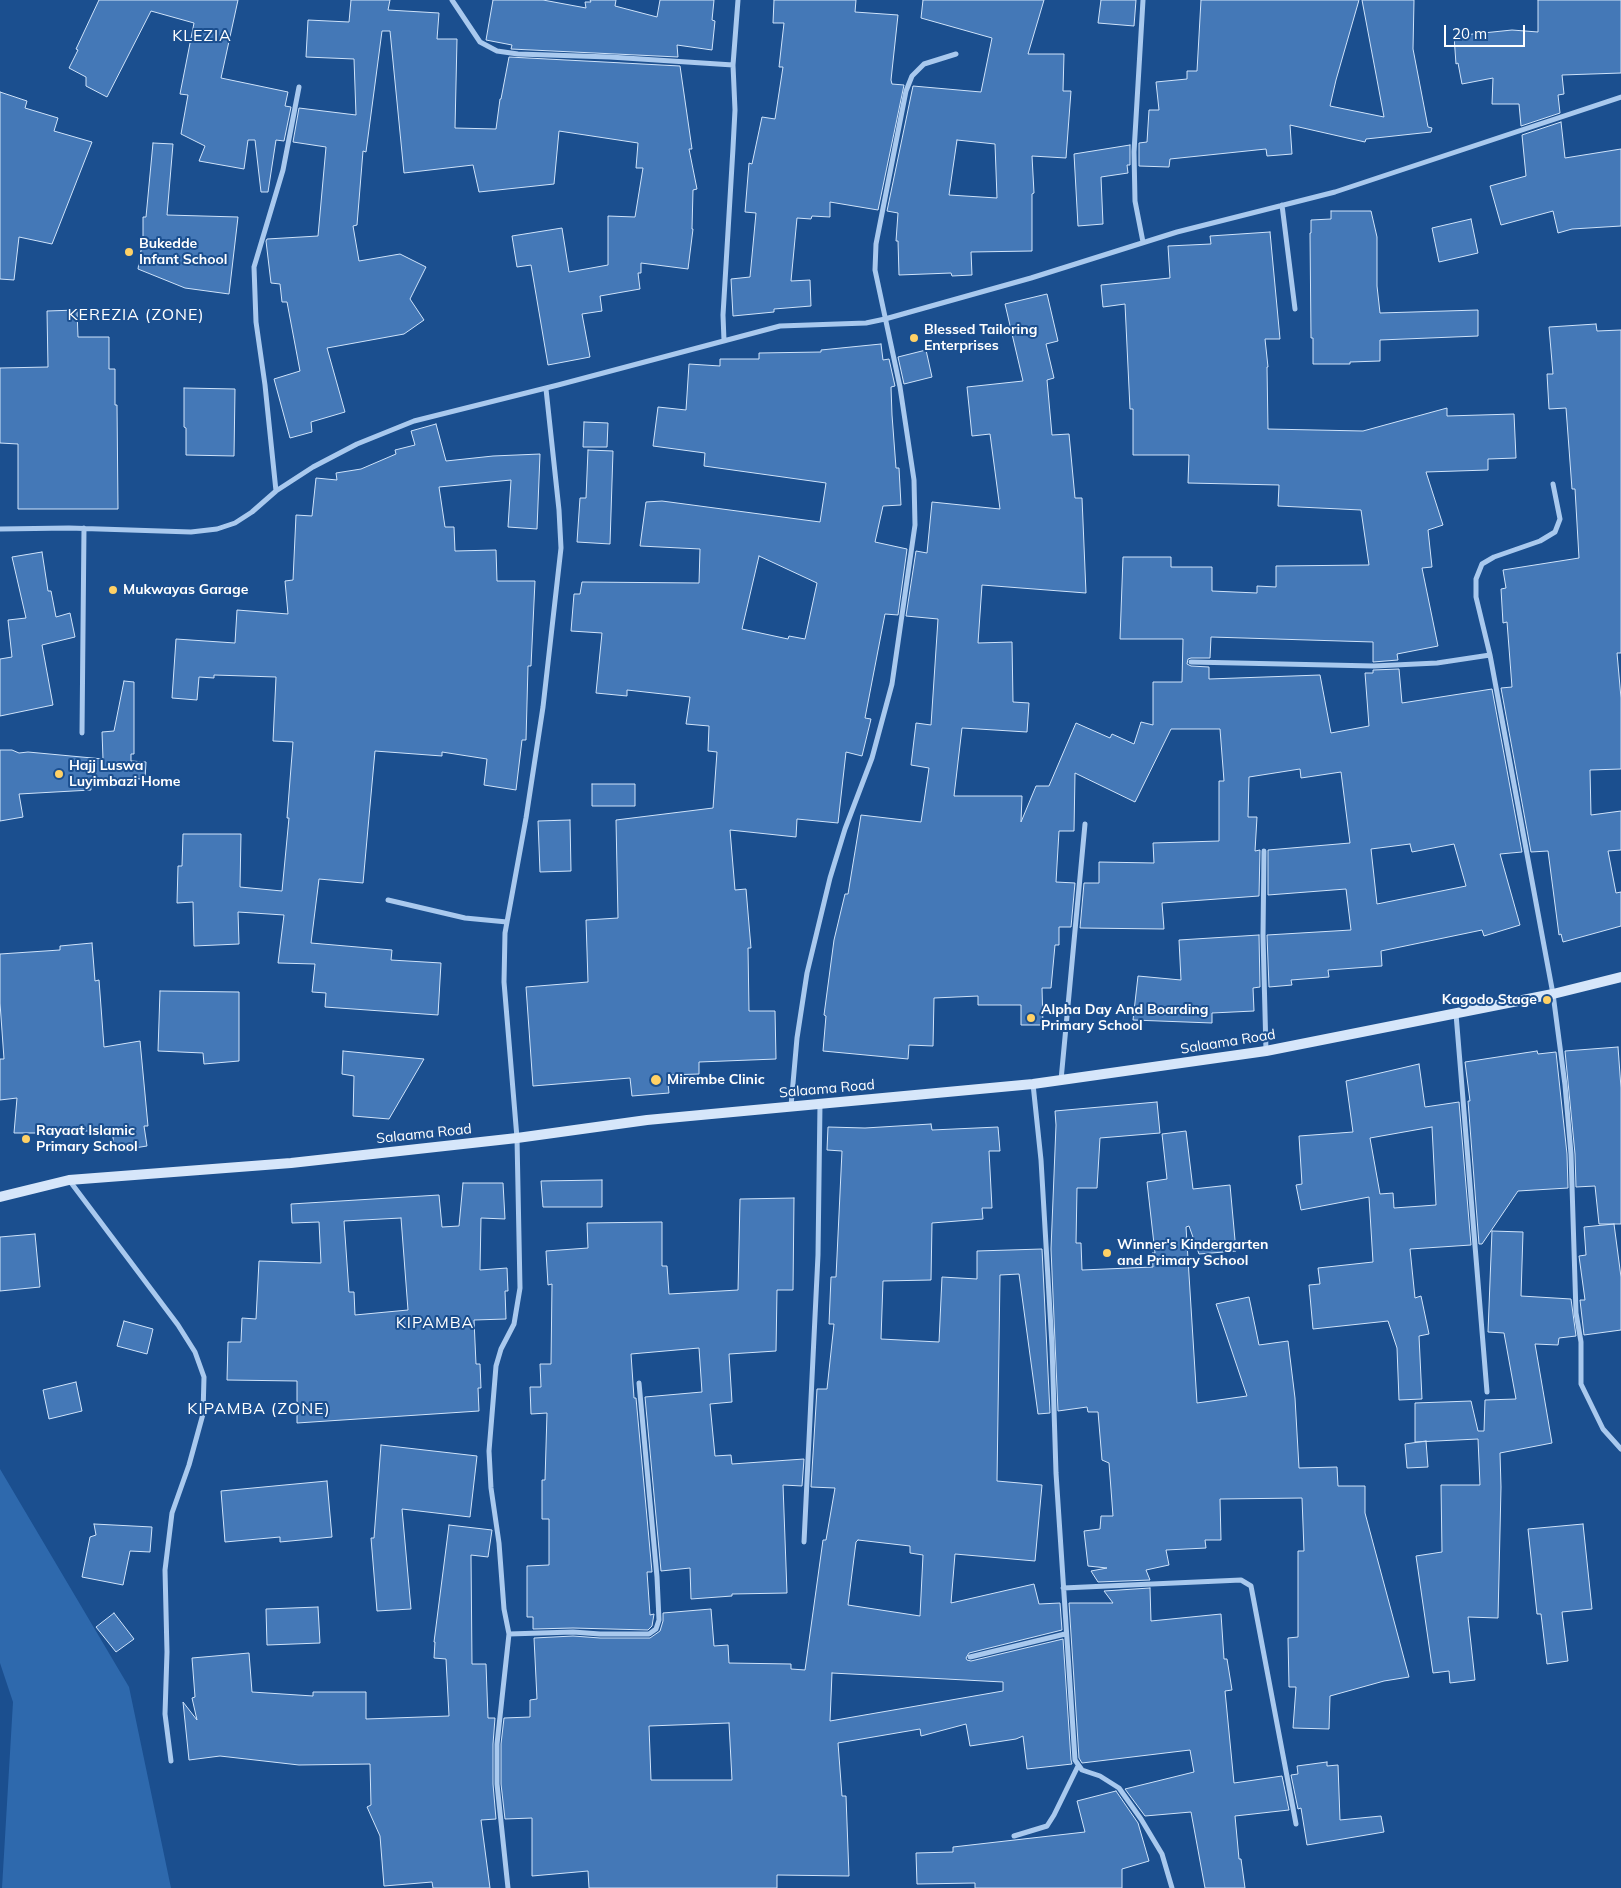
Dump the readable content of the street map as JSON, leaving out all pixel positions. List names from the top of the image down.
{
  "streets": {
    "main road": ["Salaama Road"]
  },
  "districts": [
    "KLEZIA",
    "KEREZIA (ZONE)",
    "KIPAMBA",
    "KIPAMBA (ZONE)"
  ],
  "places": [
    "Bukedde Infant School",
    "Blessed Tailoring Enterprises",
    "Mukwayas Garage",
    "Hajj Luswa Luyimbazi Home",
    "Kagodo Stage",
    "Alpha Day And Boarding Primary School",
    "Mirembe Clinic",
    "Rayaat Islamic Primary School",
    "Winner's Kindergarten and Primary School"
  ],
  "scale_bar": "20 m"
}
